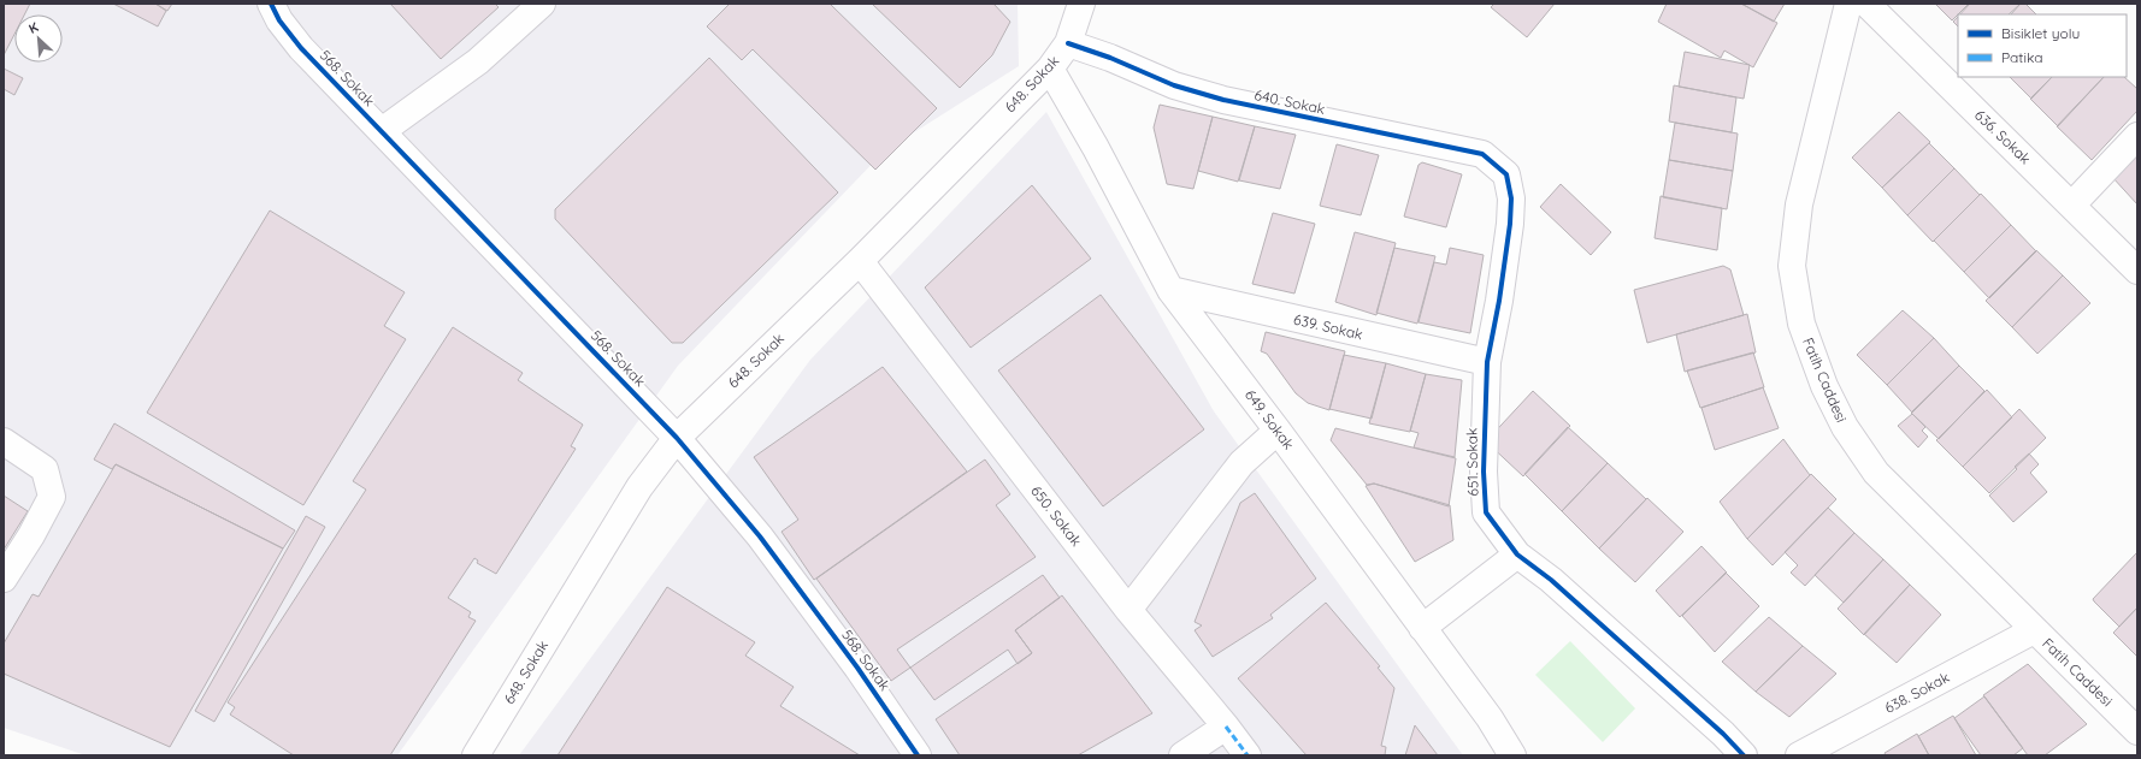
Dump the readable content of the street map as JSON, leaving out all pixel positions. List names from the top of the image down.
{
  "streets": {
    "street": [
      "568. Sokak",
      "648. Sokak",
      "640. Sokak",
      "636. Sokak",
      "639. Sokak",
      "Fatih Caddesi",
      "649. Sokak",
      "651. Sokak",
      "650. Sokak",
      "638. Sokak"
    ]
  },
  "crossings": [
    ["568. Sokak", "648. Sokak"],
    ["648. Sokak", "640. Sokak"],
    ["648. Sokak", "649. Sokak"],
    ["648. Sokak", "650. Sokak"],
    ["640. Sokak", "651. Sokak"],
    ["639. Sokak", "649. Sokak"],
    ["639. Sokak", "651. Sokak"],
    ["Fatih Caddesi", "638. Sokak"]
  ],
  "legend": ["Bisiklet yolu", "Patika"],
  "north": "top left"
}
